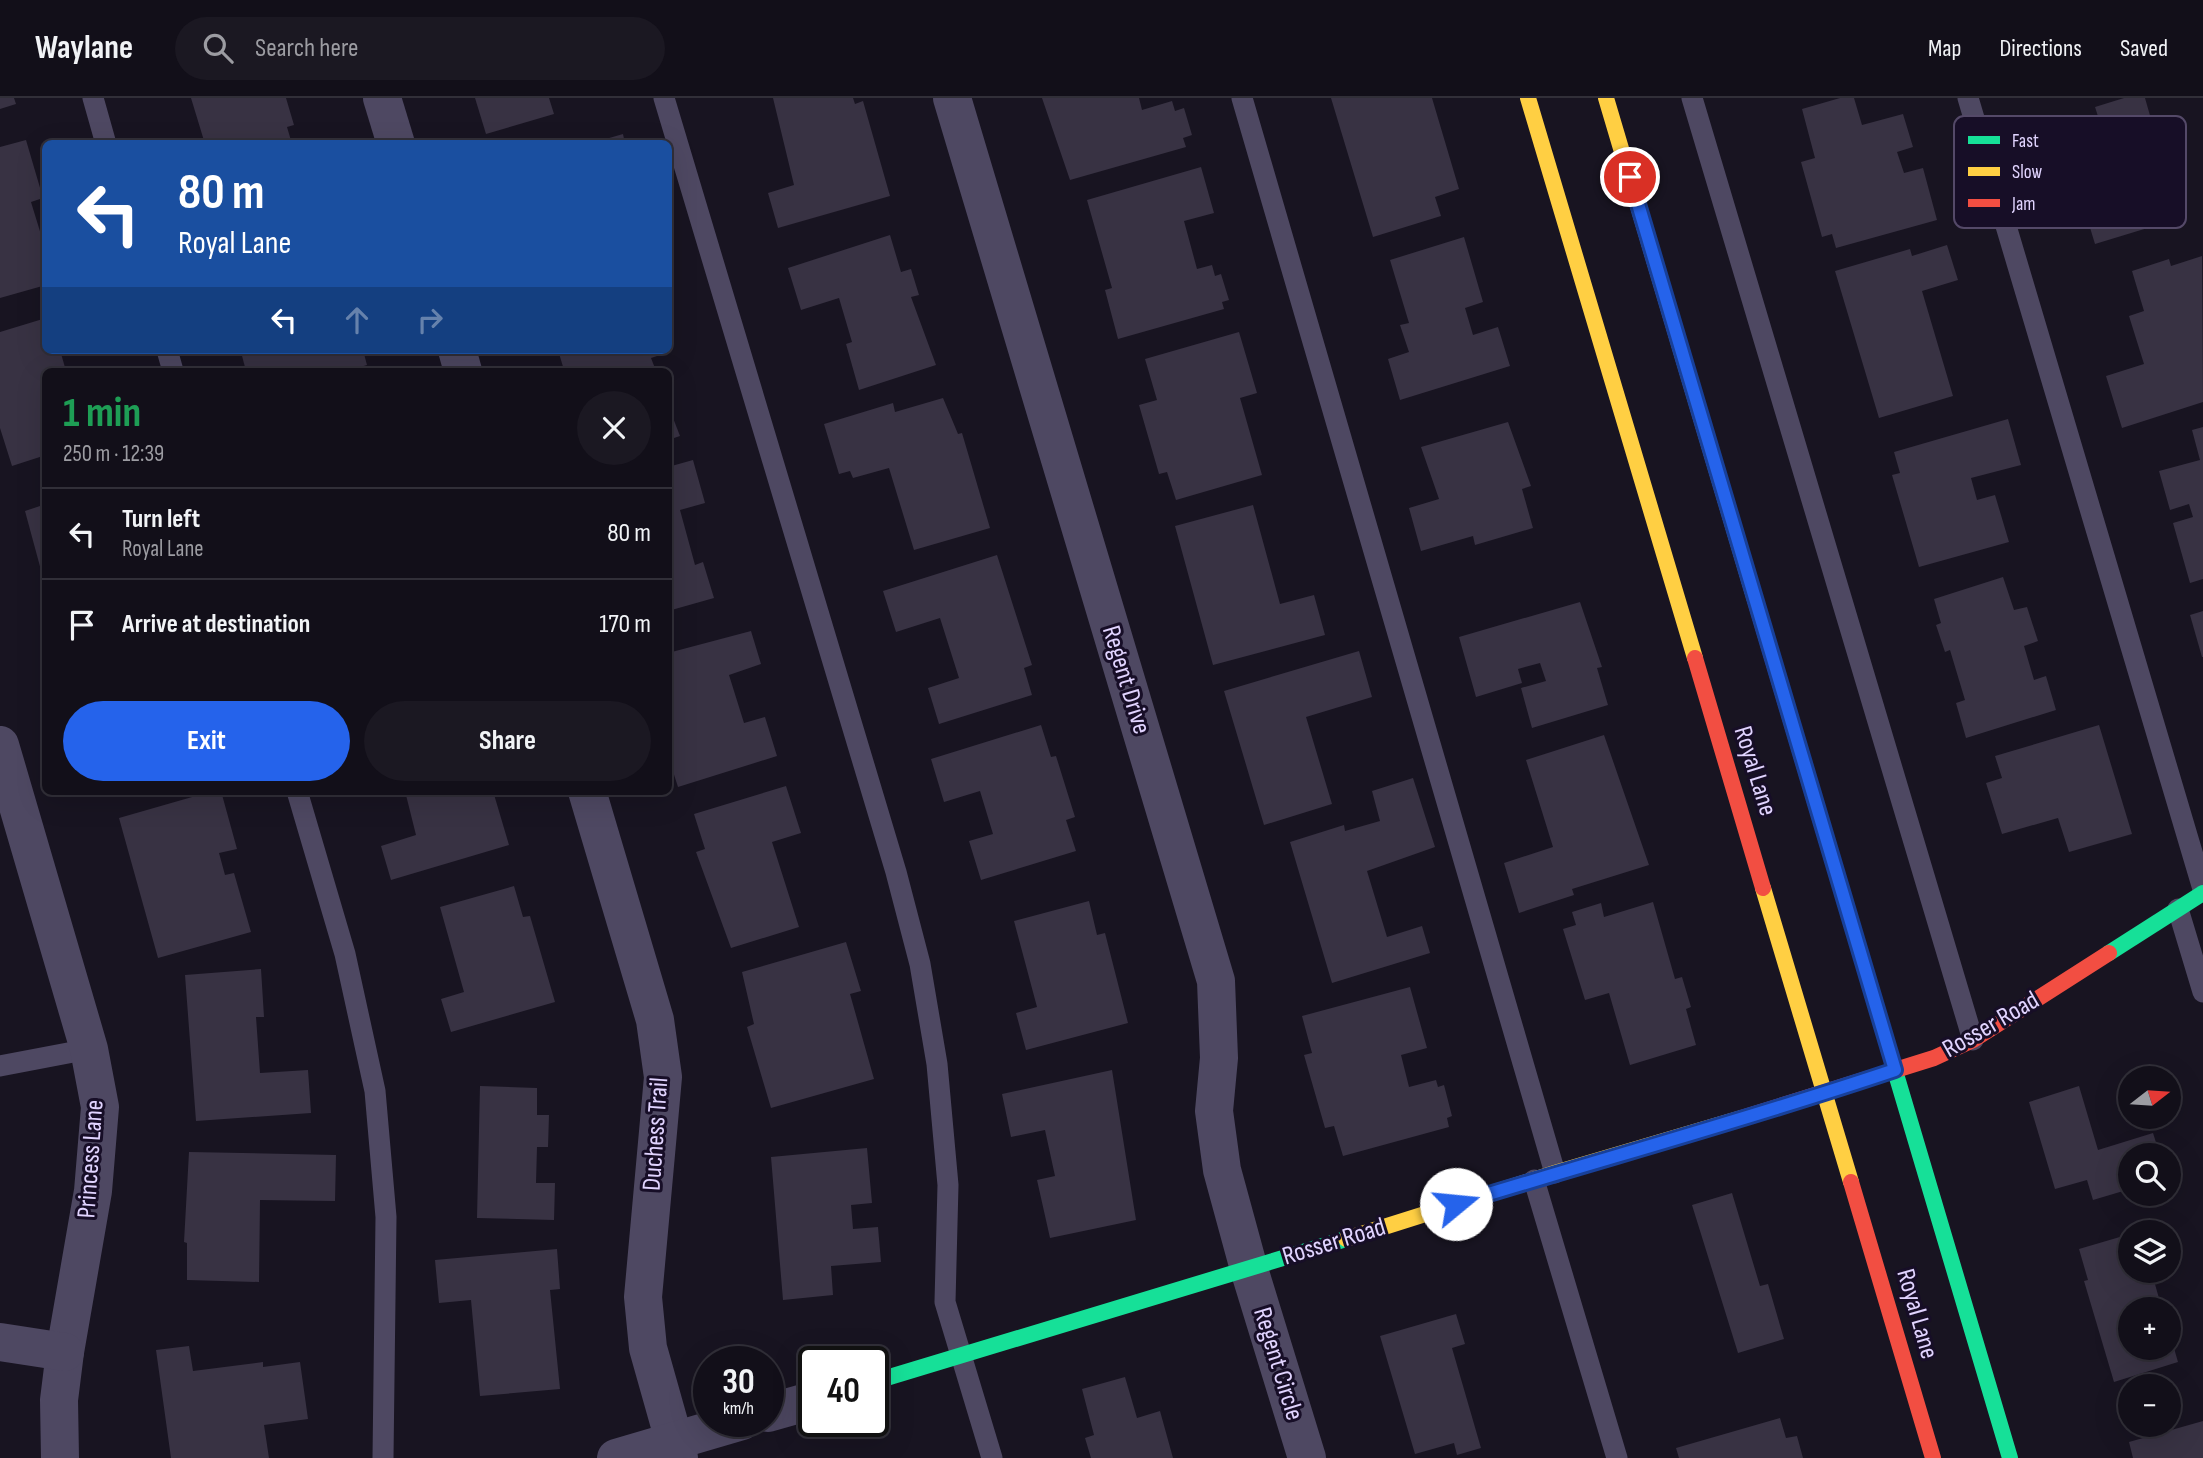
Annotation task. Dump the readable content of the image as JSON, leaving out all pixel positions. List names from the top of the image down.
{
  "streets": {
    "main road": ["Royal Lane", "Rosser Road"],
    "street": [
      "Regent Drive",
      "Duchess Trail",
      "Princess Lane",
      "Regent Circle"
    ]
  },
  "crossings": [
    ["Regent Drive", "Rosser Road"],
    ["Regent Drive", "Regent Circle"],
    ["Royal Lane", "Rosser Road"],
    ["Rosser Road", "Regent Circle"]
  ],
  "legend": ["Fast", "Slow", "Jam"],
  "north": "right",
  "page": {
    "header": "Waylane",
    "search": "Search here",
    "nav": ["Map", "Directions", "Saved"],
    "turn": ["80 m", "Royal Lane"],
    "heading": ["1 min", "250 m · 12:39"],
    "list": [
      {
        "name": "Turn left",
        "note": "Royal Lane",
        "value": "80 m"
      },
      {
        "name": "Arrive at destination",
        "value": "170 m"
      }
    ],
    "buttons": ["Exit", "Share"],
    "map_buttons": ["+", "−"],
    "speed": "30 km/h",
    "limit": "40"
  }
}
